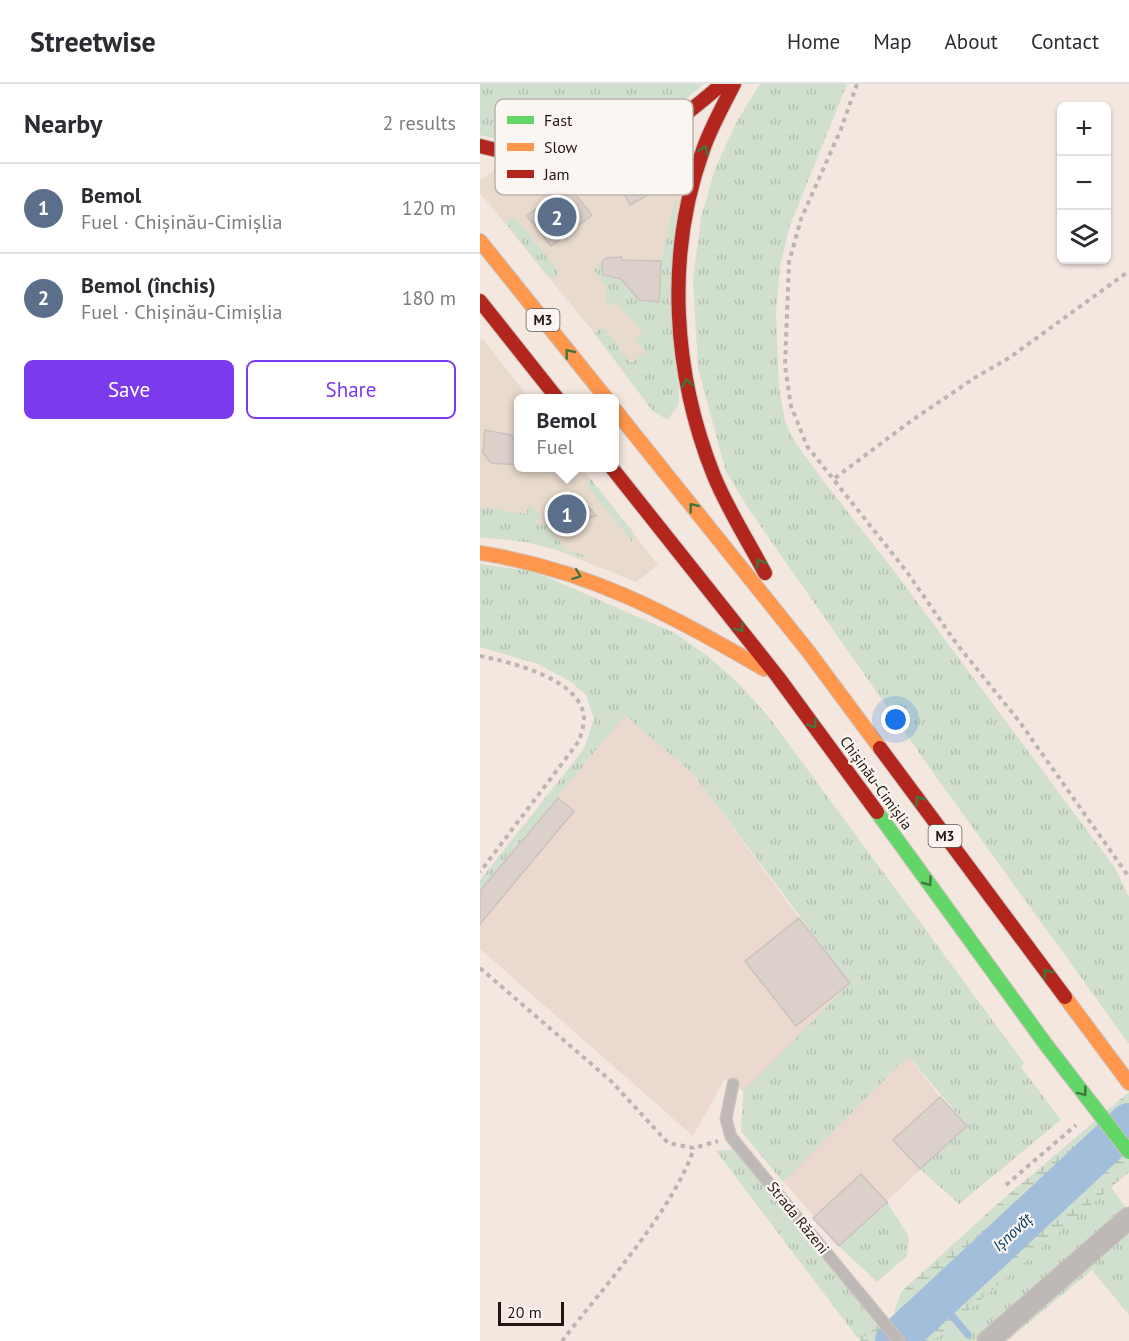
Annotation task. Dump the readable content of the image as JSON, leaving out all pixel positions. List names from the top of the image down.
{
  "streets": {
    "highway": ["M3", "Chișinău-Cimișlia"],
    "lane": ["Strada Răzeni"]
  },
  "water": ["Ișnovăț"],
  "legend": ["Fast", "Slow", "Jam"],
  "scale_bar": "20 m",
  "page": {
    "header": "Streetwise",
    "nav": [
      "Home",
      "Map",
      "About",
      "Contact"
    ],
    "heading": ["Nearby", "2 results"],
    "map_buttons": ["+", "−"],
    "list": [
      {
        "mark": "1",
        "name": "Bemol",
        "note": "Fuel · Chișinău-Cimișlia",
        "value": "120 m"
      },
      {
        "mark": "2",
        "name": "Bemol (închis)",
        "note": "Fuel · Chișinău-Cimișlia",
        "value": "180 m"
      }
    ],
    "pins": ["2", "1"],
    "buttons": ["Save", "Share"],
    "popup": ["Bemol", "Fuel"],
    "scale": "20 m"
  }
}
